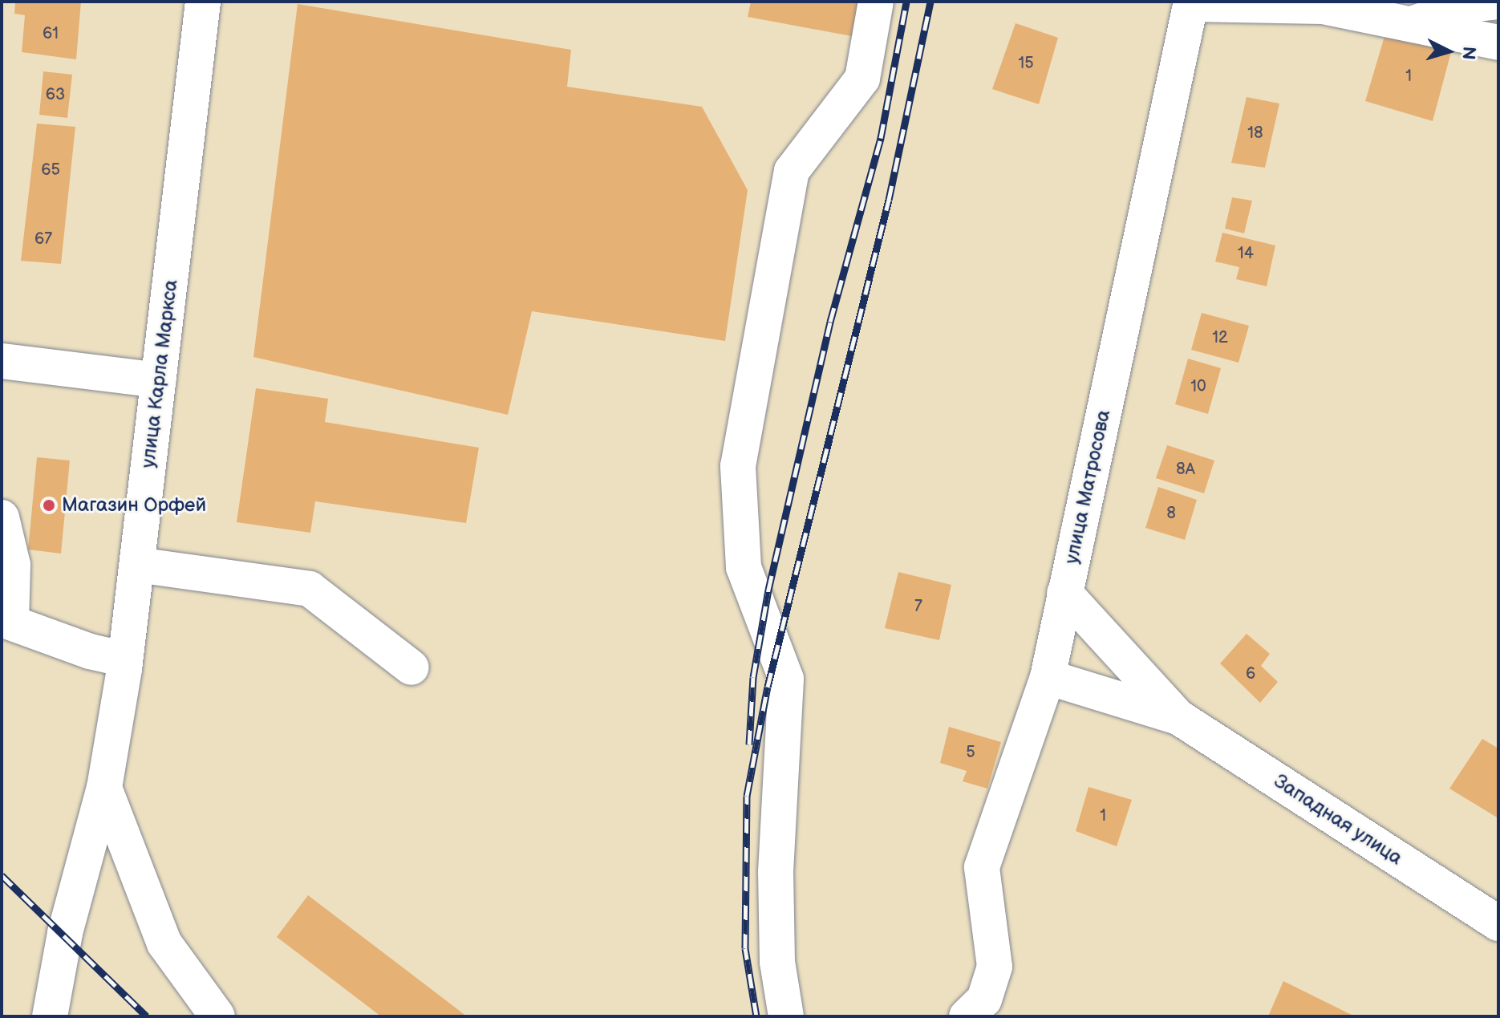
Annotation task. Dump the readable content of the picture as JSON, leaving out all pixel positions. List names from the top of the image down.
{
  "streets": {
    "street": ["улица Карла Маркса", "улица Матросова", "Западная улица"]
  },
  "places": ["Магазин Орфей"],
  "house_numbers": [
    "61",
    "15",
    "1",
    "63",
    "18",
    "65",
    "67",
    "14",
    "12",
    "10",
    "8А",
    "8",
    "7",
    "6",
    "5",
    "1"
  ],
  "north": "right"
}
